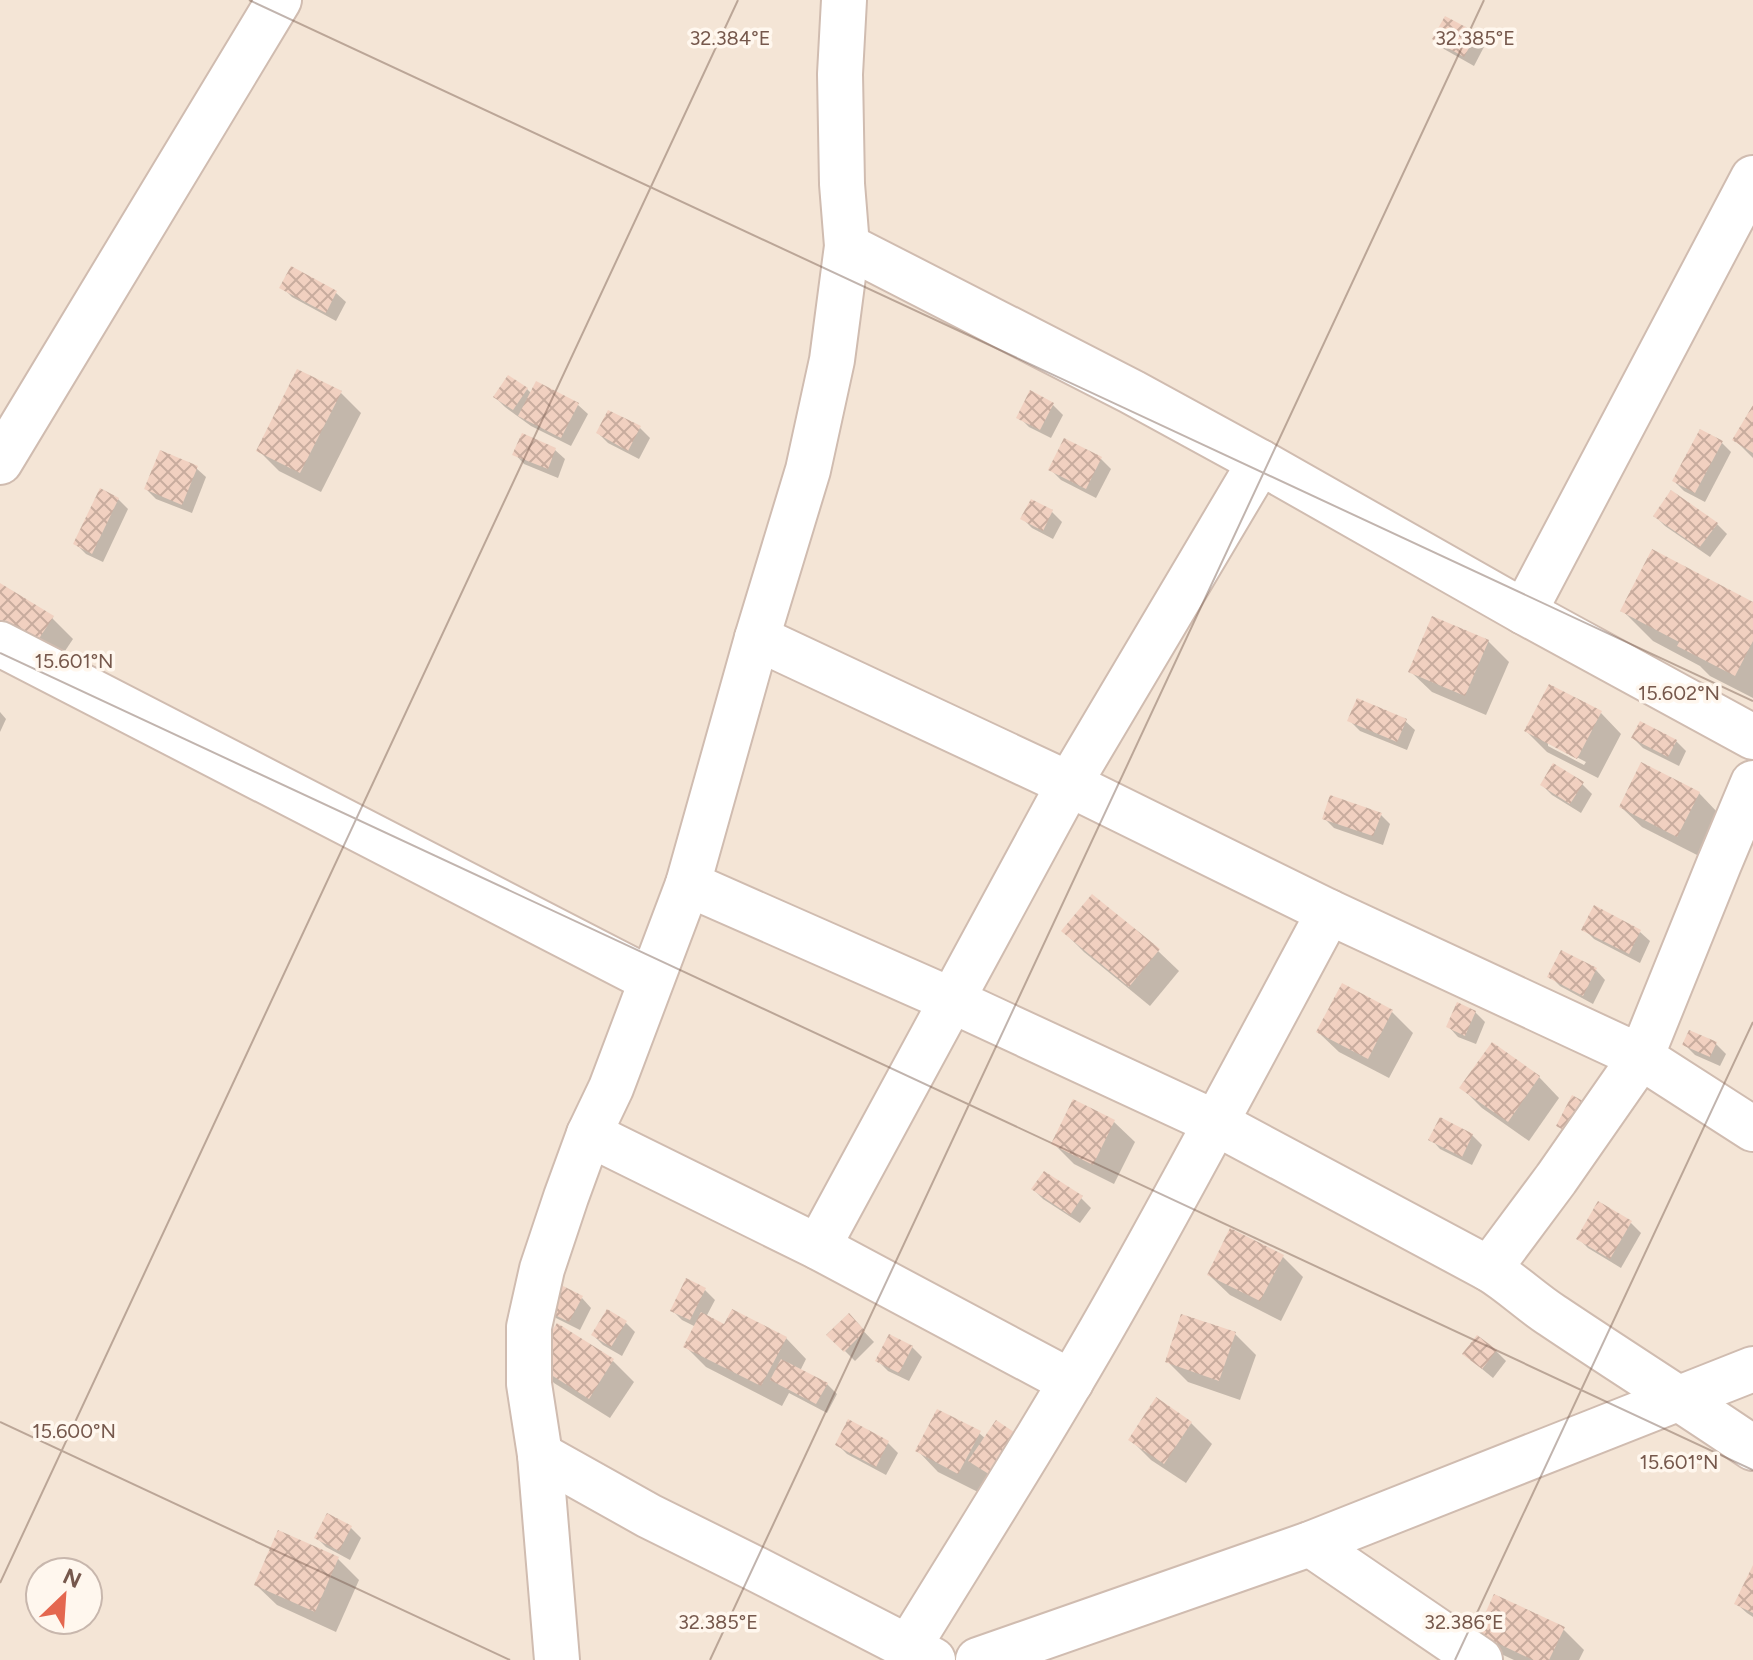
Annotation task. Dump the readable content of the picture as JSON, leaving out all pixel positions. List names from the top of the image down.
{
  "north": "top right",
  "coordinates": [
    "32.384°E",
    "32.385°E",
    "15.601°N",
    "15.602°N",
    "15.600°N",
    "32.386°E"
  ]
}
